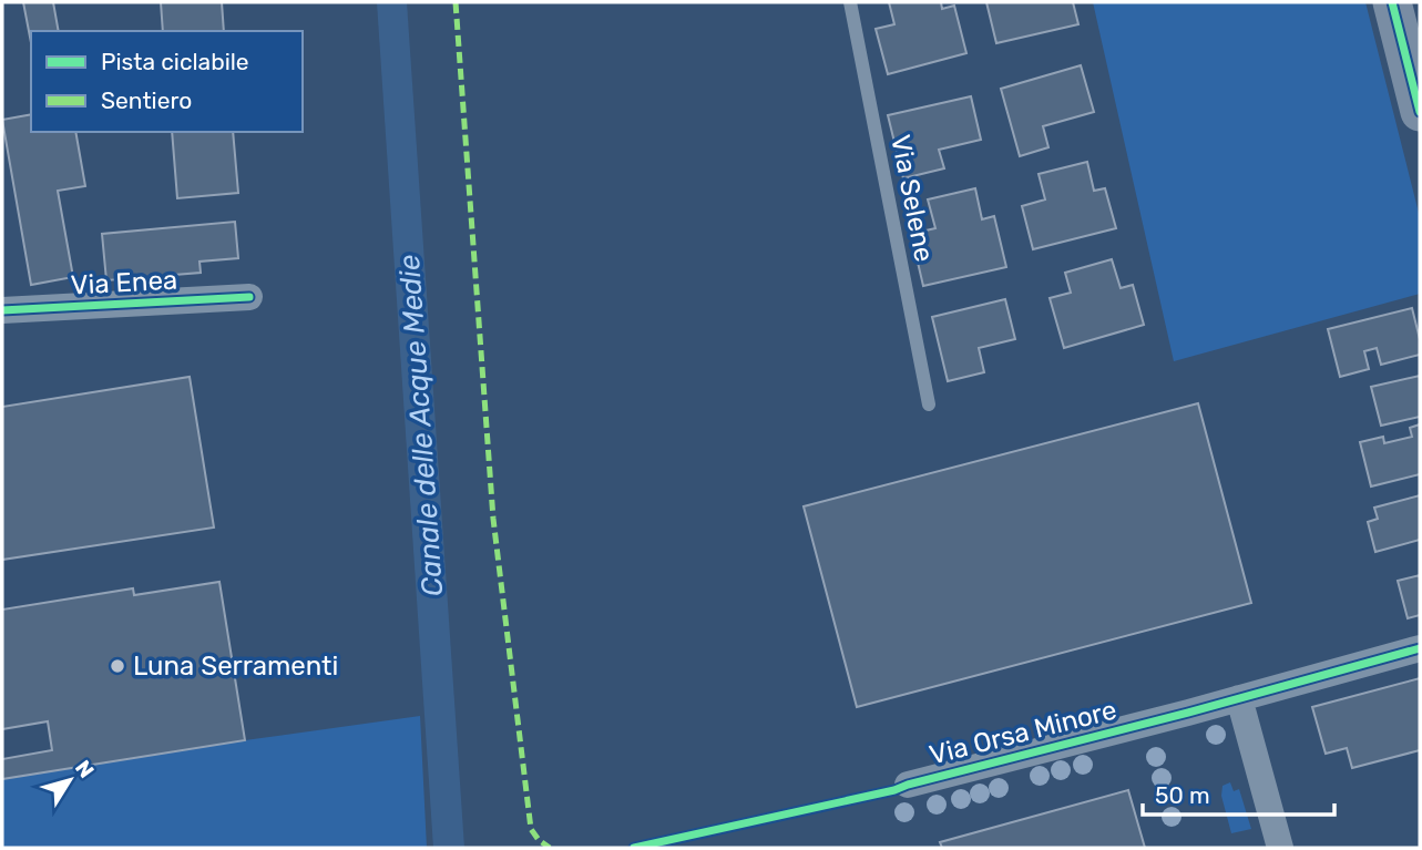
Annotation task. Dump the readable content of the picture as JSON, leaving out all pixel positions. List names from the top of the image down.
{
  "streets": {
    "street": ["Via Enea", "Via Orsa Minore"],
    "lane": ["Via Selene"]
  },
  "water": ["Canale delle Acque Medie"],
  "places": ["Luna Serramenti"],
  "legend": ["Pista ciclabile", "Sentiero"],
  "scale_bar": "50 m",
  "north": "top right"
}
